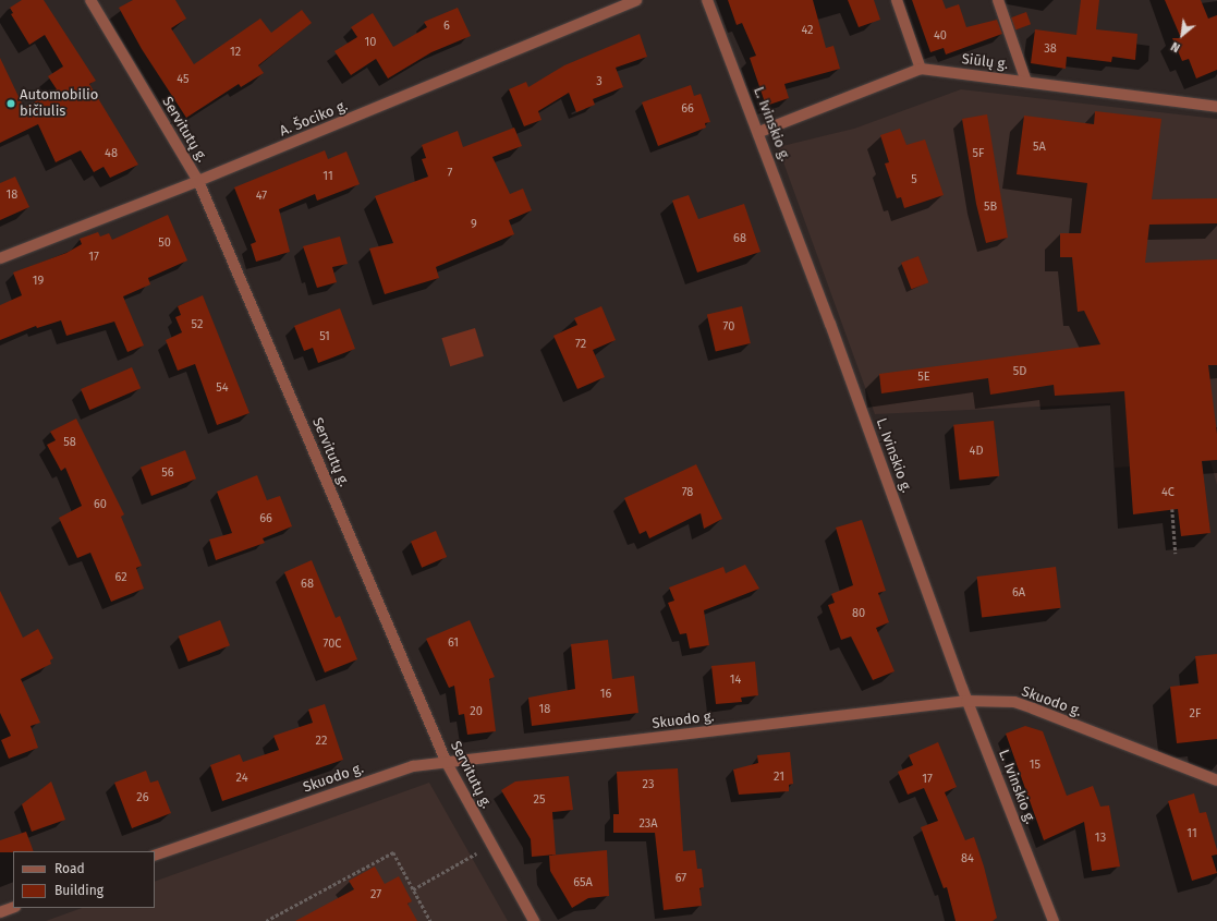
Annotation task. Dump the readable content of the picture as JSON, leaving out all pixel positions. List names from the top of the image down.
{
  "streets": {
    "street": [
      "Siūlų g.",
      "A. Šociko g.",
      "L. Ivinskio g.",
      "Servitutų g.",
      "Skuodo g."
    ]
  },
  "crossings": [
    ["Siūlų g.", "L. Ivinskio g."],
    ["A. Šociko g.", "Servitutų g."],
    ["L. Ivinskio g.", "Skuodo g."],
    ["Servitutų g.", "Skuodo g."]
  ],
  "places": ["Automobilio bičiulis"],
  "house_numbers": [
    "6",
    "42",
    "40",
    "10",
    "38",
    "12",
    "45",
    "3",
    "66",
    "5A",
    "48",
    "5F",
    "7",
    "11",
    "5",
    "18",
    "47",
    "5B",
    "9",
    "68",
    "50",
    "17",
    "19",
    "52",
    "70",
    "51",
    "72",
    "5D",
    "5E",
    "54",
    "58",
    "4D",
    "56",
    "78",
    "4C",
    "60",
    "66",
    "62",
    "68",
    "6A",
    "80",
    "61",
    "70C",
    "14",
    "16",
    "18",
    "20",
    "2F",
    "22",
    "15",
    "21",
    "24",
    "17",
    "23",
    "26",
    "25",
    "23A",
    "11",
    "13",
    "84",
    "67",
    "65A",
    "27"
  ],
  "legend": ["Road", "Building"],
  "north": "bottom left"
}
